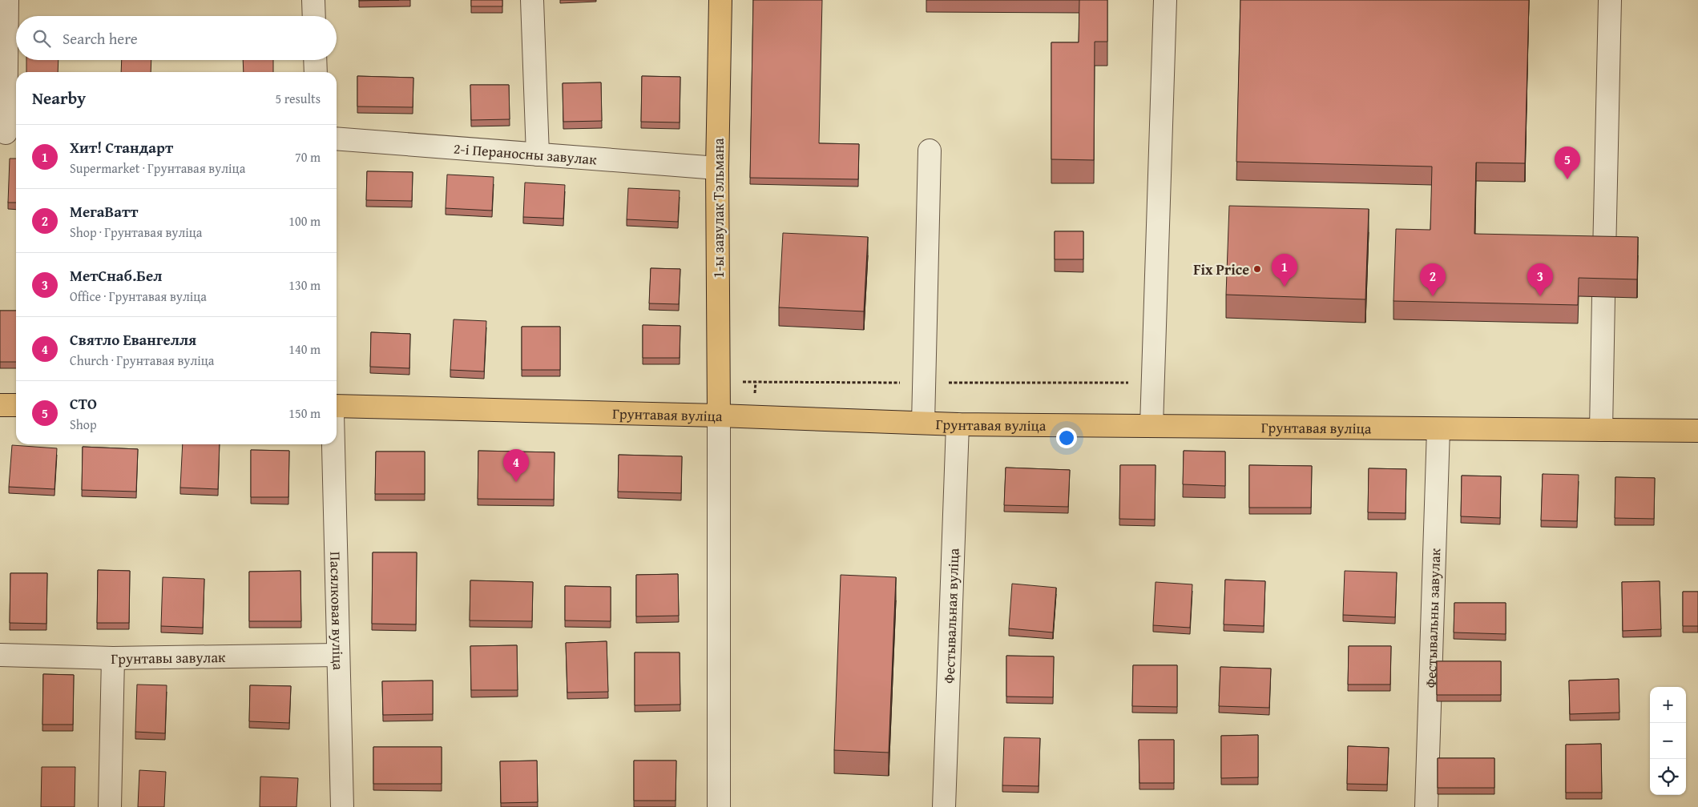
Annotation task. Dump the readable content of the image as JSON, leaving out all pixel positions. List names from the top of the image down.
{
  "streets": {
    "main road": ["1-ы завулак Тэльмана", "Грунтавая вуліца"],
    "street": [
      "2-і Пераносны завулак",
      "Пасялковая вуліца",
      "Фестывальная вуліца",
      "Фестывальны завулак",
      "Грунтавы завулак"
    ]
  },
  "crossings": [
    ["2-і Пераносны завулак", "1-ы завулак Тэльмана"],
    ["1-ы завулак Тэльмана", "Грунтавая вуліца"],
    ["Грунтавая вуліца", "Фестывальная вуліца"],
    ["Грунтавая вуліца", "Фестывальны завулак"],
    ["Пасялковая вуліца", "Грунтавы завулак"]
  ],
  "places": ["Fix Price"],
  "page": {
    "search": "Search here",
    "heading": ["Nearby", "5 results"],
    "list": [
      {
        "mark": "1",
        "name": "Хит! Стандарт",
        "note": "Supermarket · Грунтавая вуліца",
        "value": "70 m"
      },
      {
        "mark": "2",
        "name": "МегаВатт",
        "note": "Shop · Грунтавая вуліца",
        "value": "100 m"
      },
      {
        "mark": "3",
        "name": "МетСнаб.Бел",
        "note": "Office · Грунтавая вуліца",
        "value": "130 m"
      },
      {
        "mark": "4",
        "name": "Святло Евангелля",
        "note": "Church · Грунтавая вуліца",
        "value": "140 m"
      },
      {
        "mark": "5",
        "name": "СТО",
        "note": "Shop",
        "value": "150 m"
      }
    ],
    "pins": [
      "5",
      "1",
      "2",
      "3",
      "4"
    ],
    "map_buttons": ["+", "−"]
  }
}
